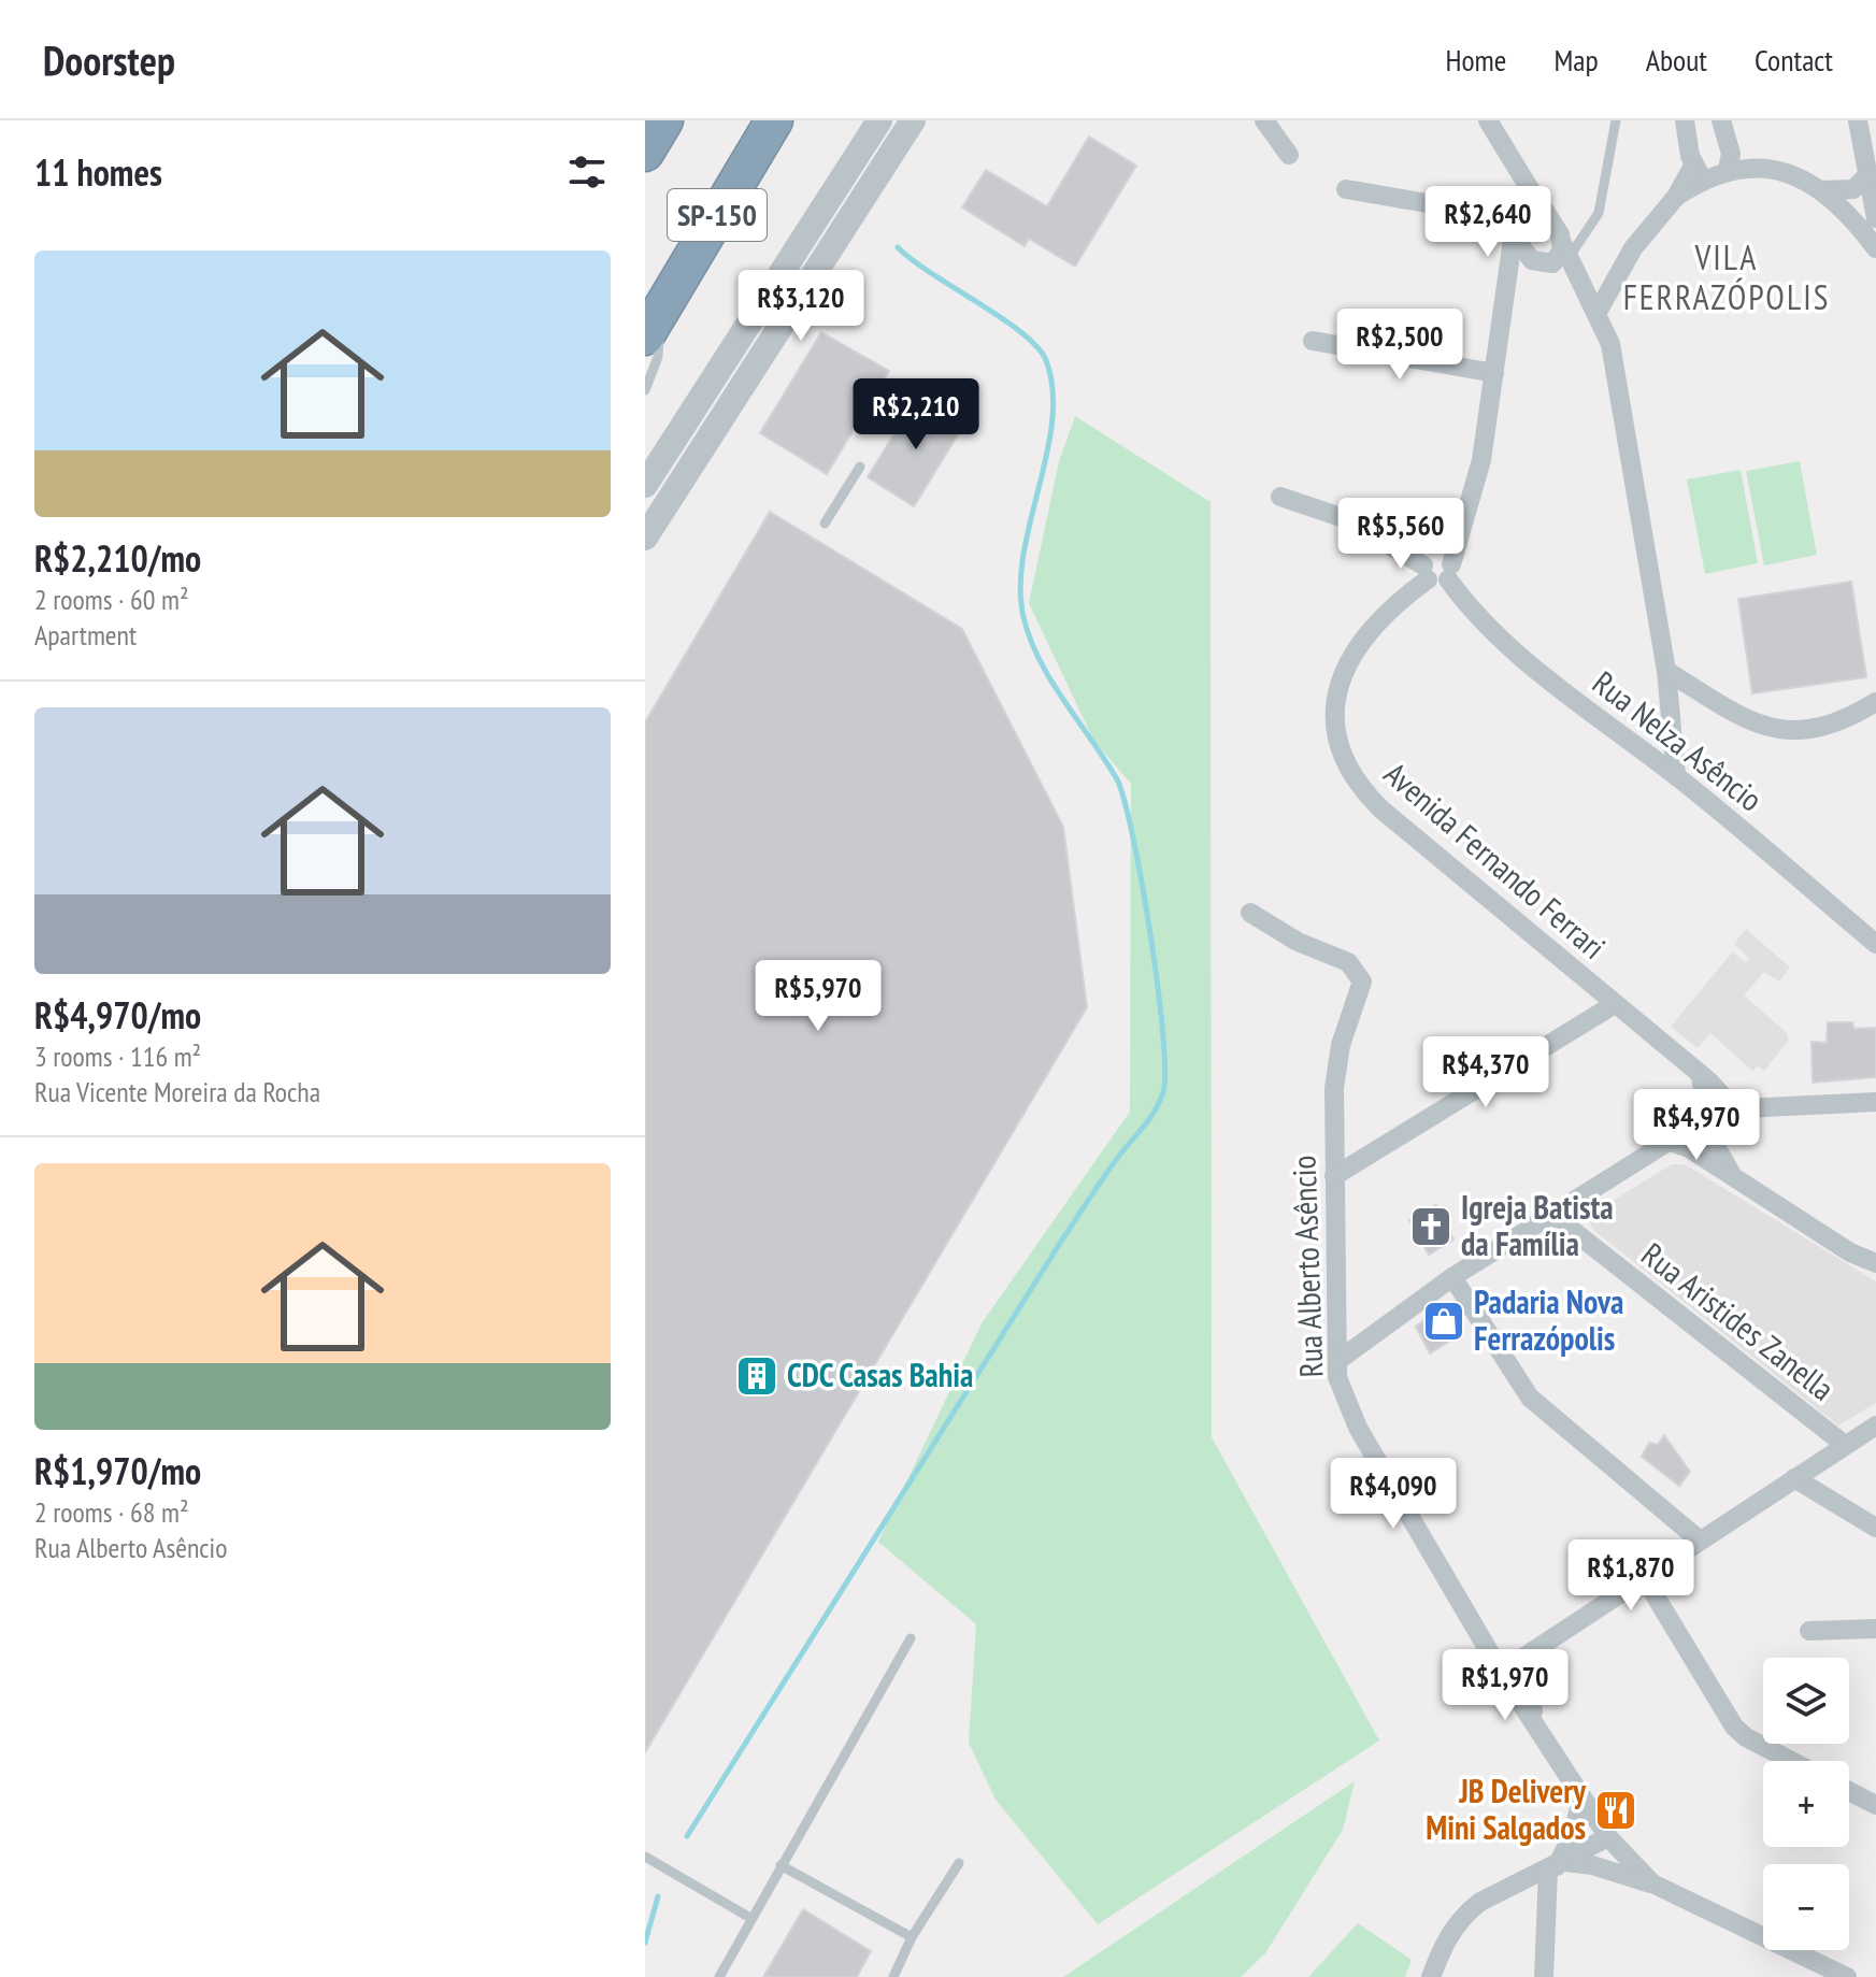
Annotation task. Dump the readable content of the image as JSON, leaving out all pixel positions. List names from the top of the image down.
{
  "streets": {
    "highway": ["SP-150"],
    "street": [
      "Rua Nelza Asêncio",
      "Avenida Fernando Ferrari",
      "Rua Alberto Asêncio",
      "Rua Aristides Zanella"
    ]
  },
  "crossings": [
    ["Rua Nelza Asêncio", "Avenida Fernando Ferrari"]
  ],
  "districts": ["VILA FERRAZÓPOLIS"],
  "places": {
    "church": ["Igreja Batista da Família"],
    "shop": ["Padaria Nova Ferrazópolis"],
    "building": ["CDC Casas Bahia"],
    "restaurant": ["JB Delivery Mini Salgados"]
  },
  "page": {
    "header": "Doorstep",
    "nav": [
      "Home",
      "Map",
      "About",
      "Contact"
    ],
    "heading": "11 homes",
    "price": [
      "R$2,640",
      "R$3,120",
      "R$2,500",
      "R$2,210",
      "R$5,560",
      "R$5,970",
      "R$4,370",
      "R$4,970",
      "R$4,090",
      "R$1,870",
      "R$1,970"
    ],
    "list": [
      {
        "name": "R$2,210/mo",
        "note": "2 rooms · 60 m² · Apartment"
      },
      {
        "name": "R$4,970/mo",
        "note": "3 rooms · 116 m² · Rua Vicente Moreira da Rocha"
      },
      {
        "name": "R$1,970/mo",
        "note": "2 rooms · 68 m² · Rua Alberto Asêncio"
      }
    ],
    "map_buttons": ["+", "−"]
  }
}
